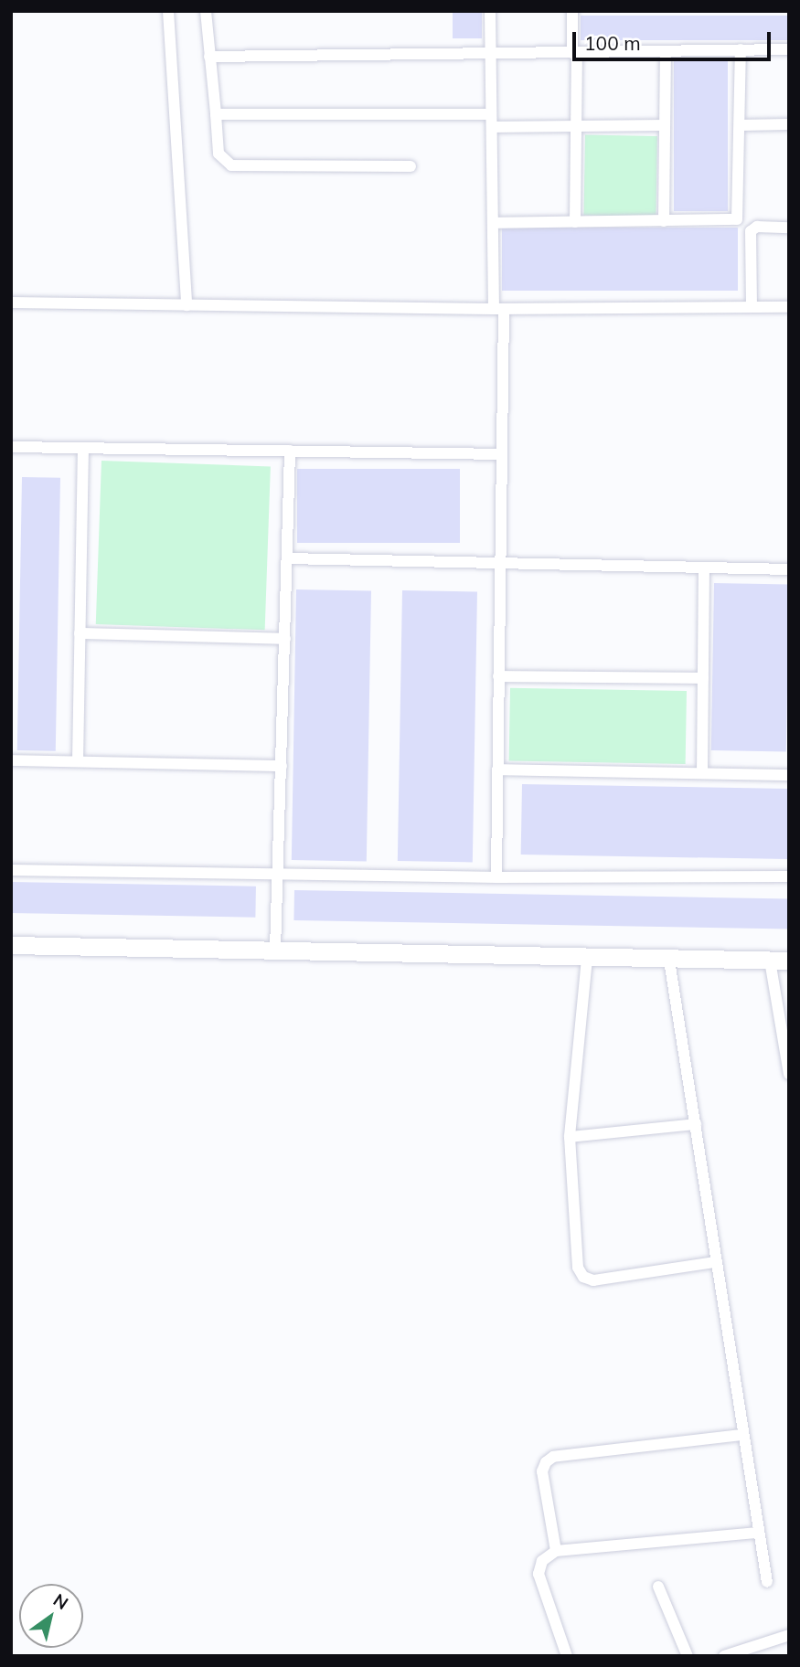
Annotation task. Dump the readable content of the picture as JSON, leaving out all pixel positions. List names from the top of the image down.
{
  "scale_bar": "100 m",
  "north": "top right"
}
